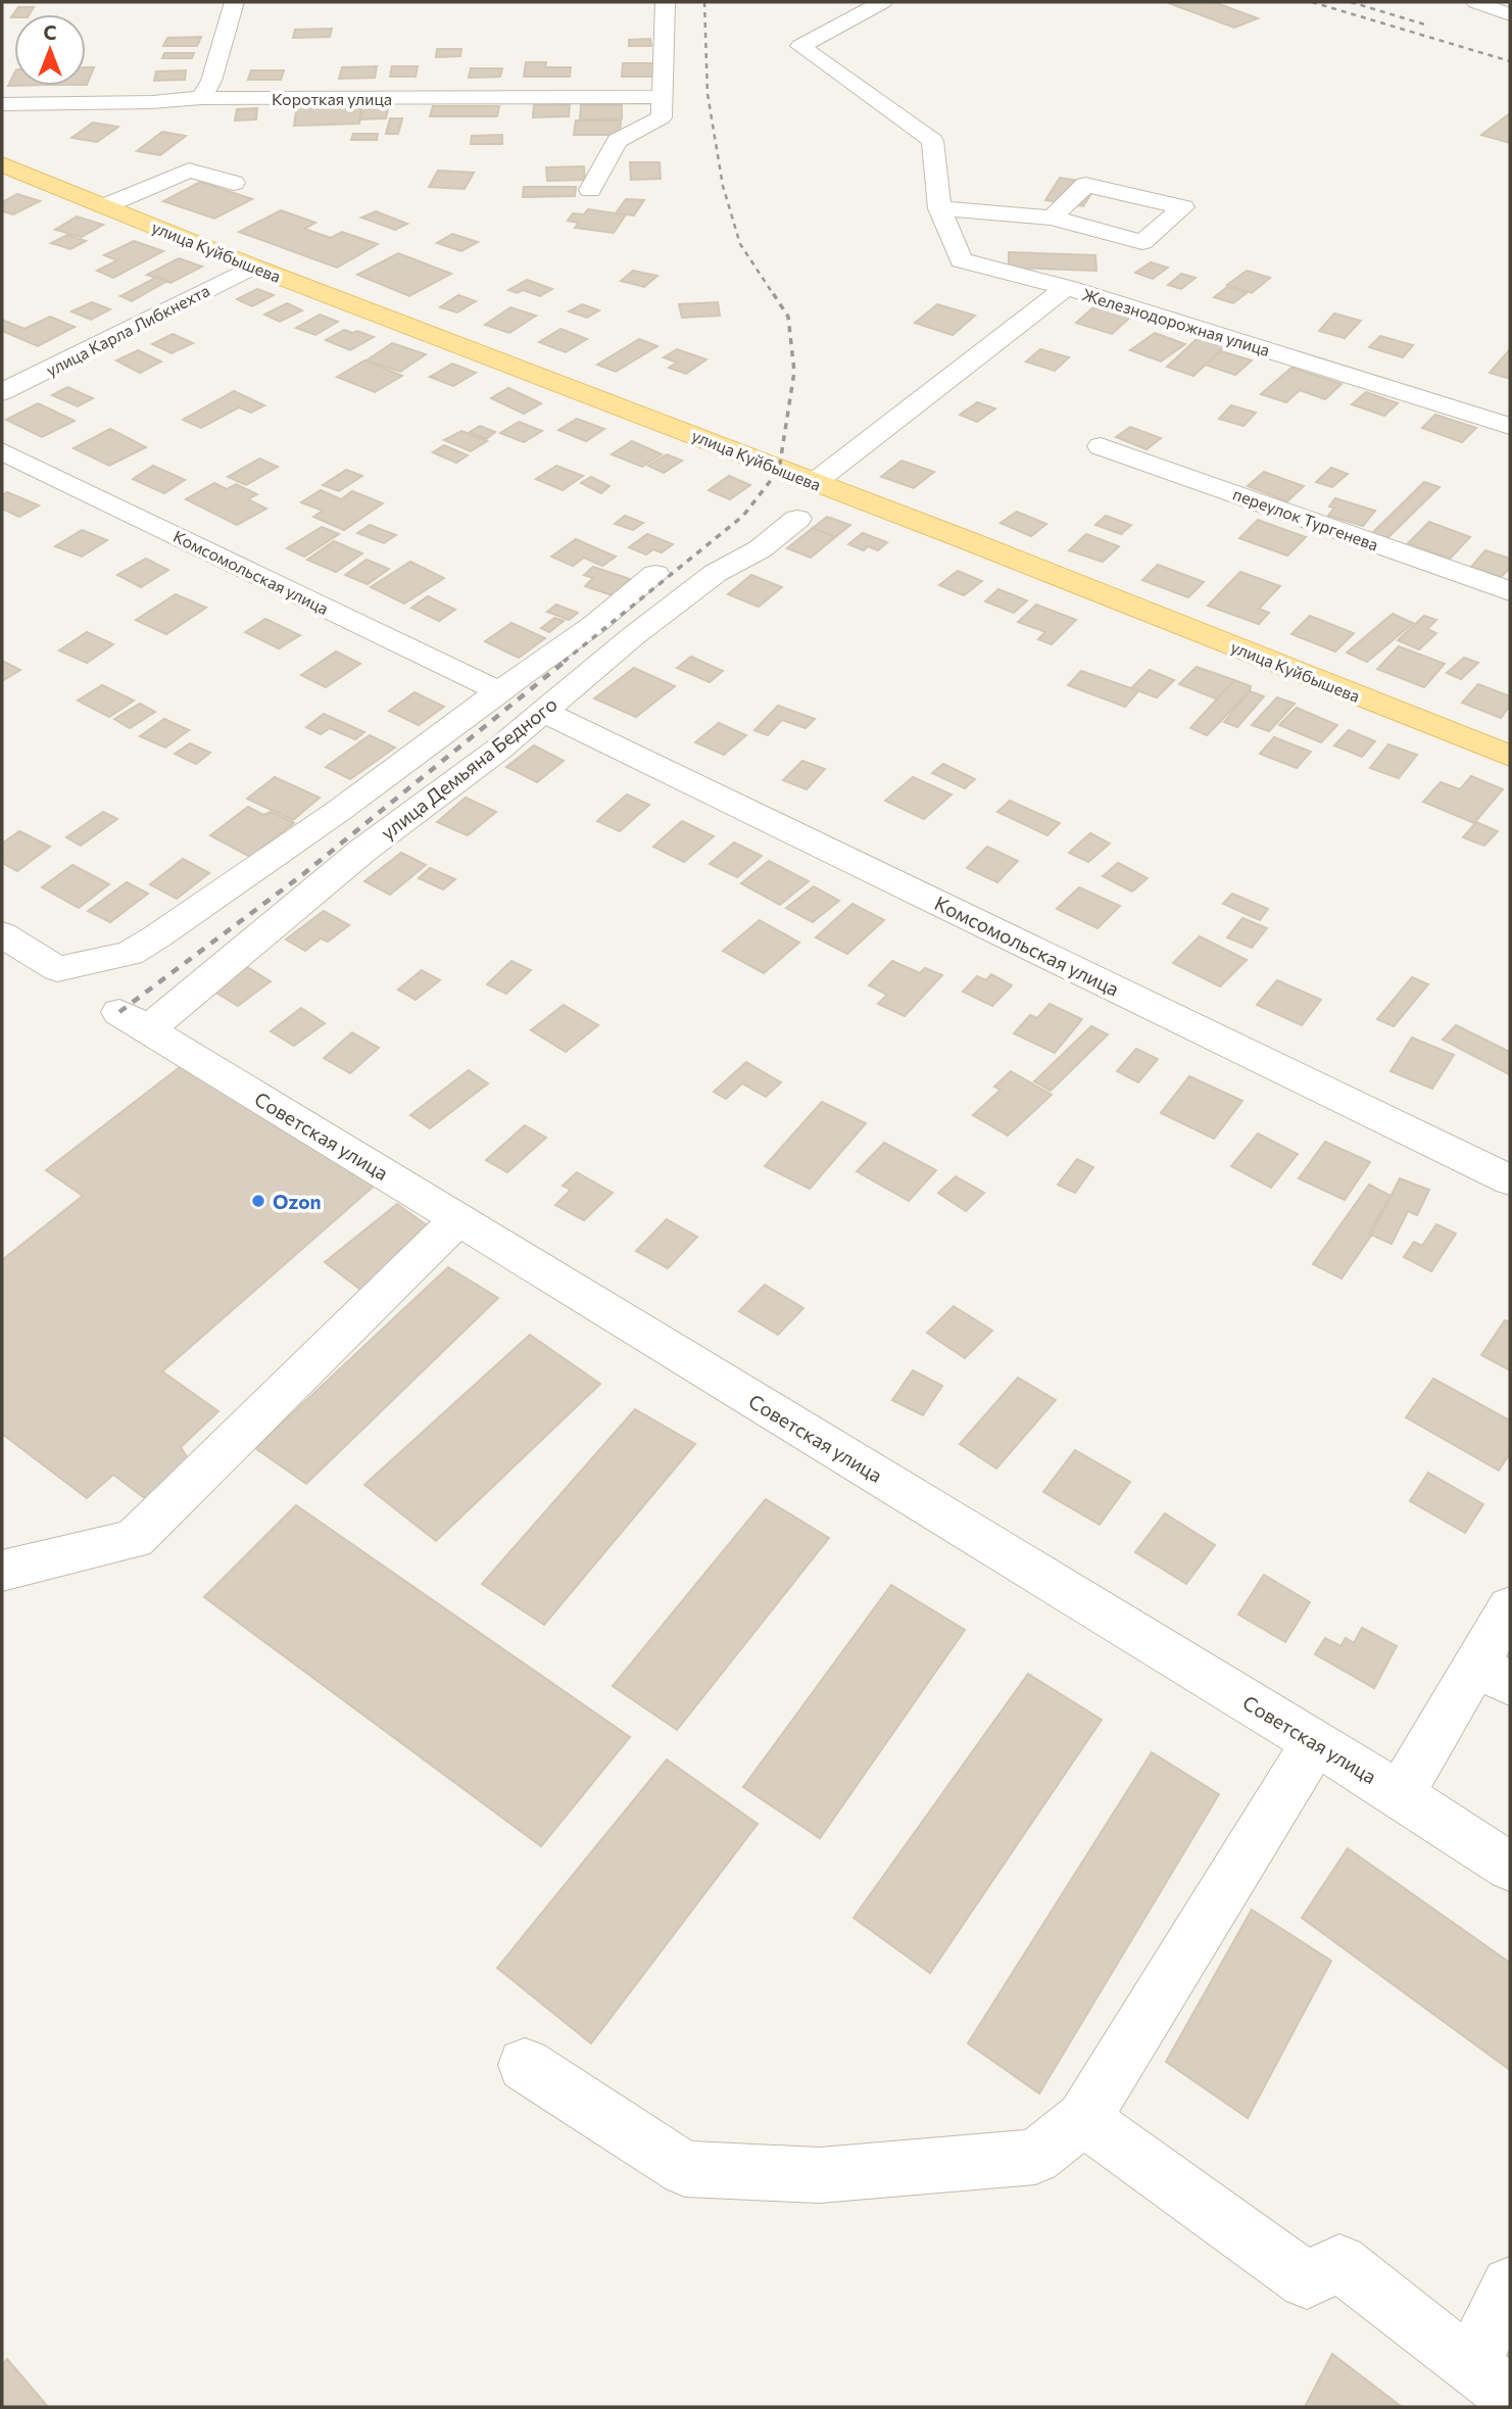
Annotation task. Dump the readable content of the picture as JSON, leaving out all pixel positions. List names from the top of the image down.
{
  "streets": {
    "main road": ["улица Куйбышева"],
    "street": [
      "Короткая улица",
      "Железнодорожная улица",
      "улица Карла Либкнехта",
      "переулок Тургенева",
      "Комсомольская улица",
      "улица Демьяна Бедного",
      "Советская улица"
    ]
  },
  "crossings": [
    ["улица Куйбышева", "Железнодорожная улица"],
    ["улица Куйбышева", "улица Карла Либкнехта"],
    ["Комсомольская улица", "улица Демьяна Бедного"],
    ["улица Демьяна Бедного", "Советская улица"]
  ],
  "places": ["Ozon"],
  "north": "top"
}
